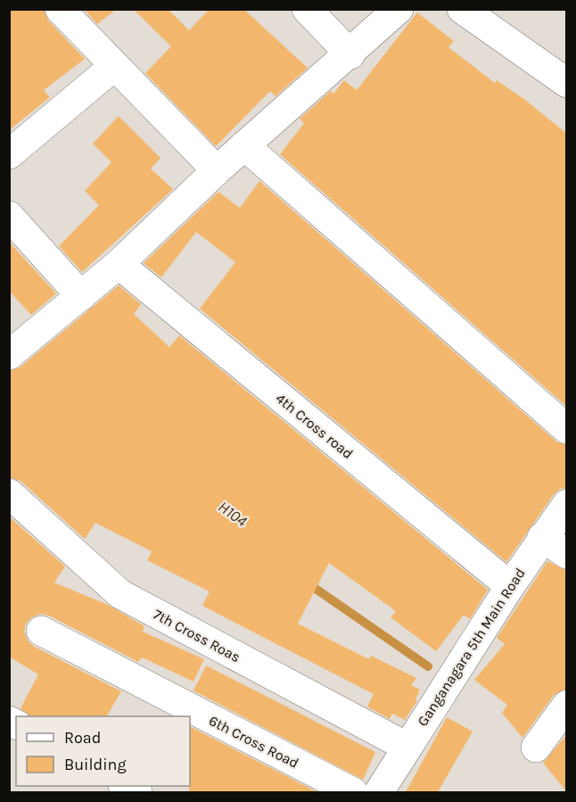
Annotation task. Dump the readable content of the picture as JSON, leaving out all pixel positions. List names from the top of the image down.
{
  "streets": {
    "street": [
      "4th Cross road",
      "7th Cross Roas",
      "Ganganagara 5th Main Road",
      "6th Cross Road"
    ]
  },
  "crossings": [
    ["4th Cross road", "Ganganagara 5th Main Road"],
    ["7th Cross Roas", "Ganganagara 5th Main Road"]
  ],
  "water": ["H104"],
  "legend": ["Road", "Building"]
}
